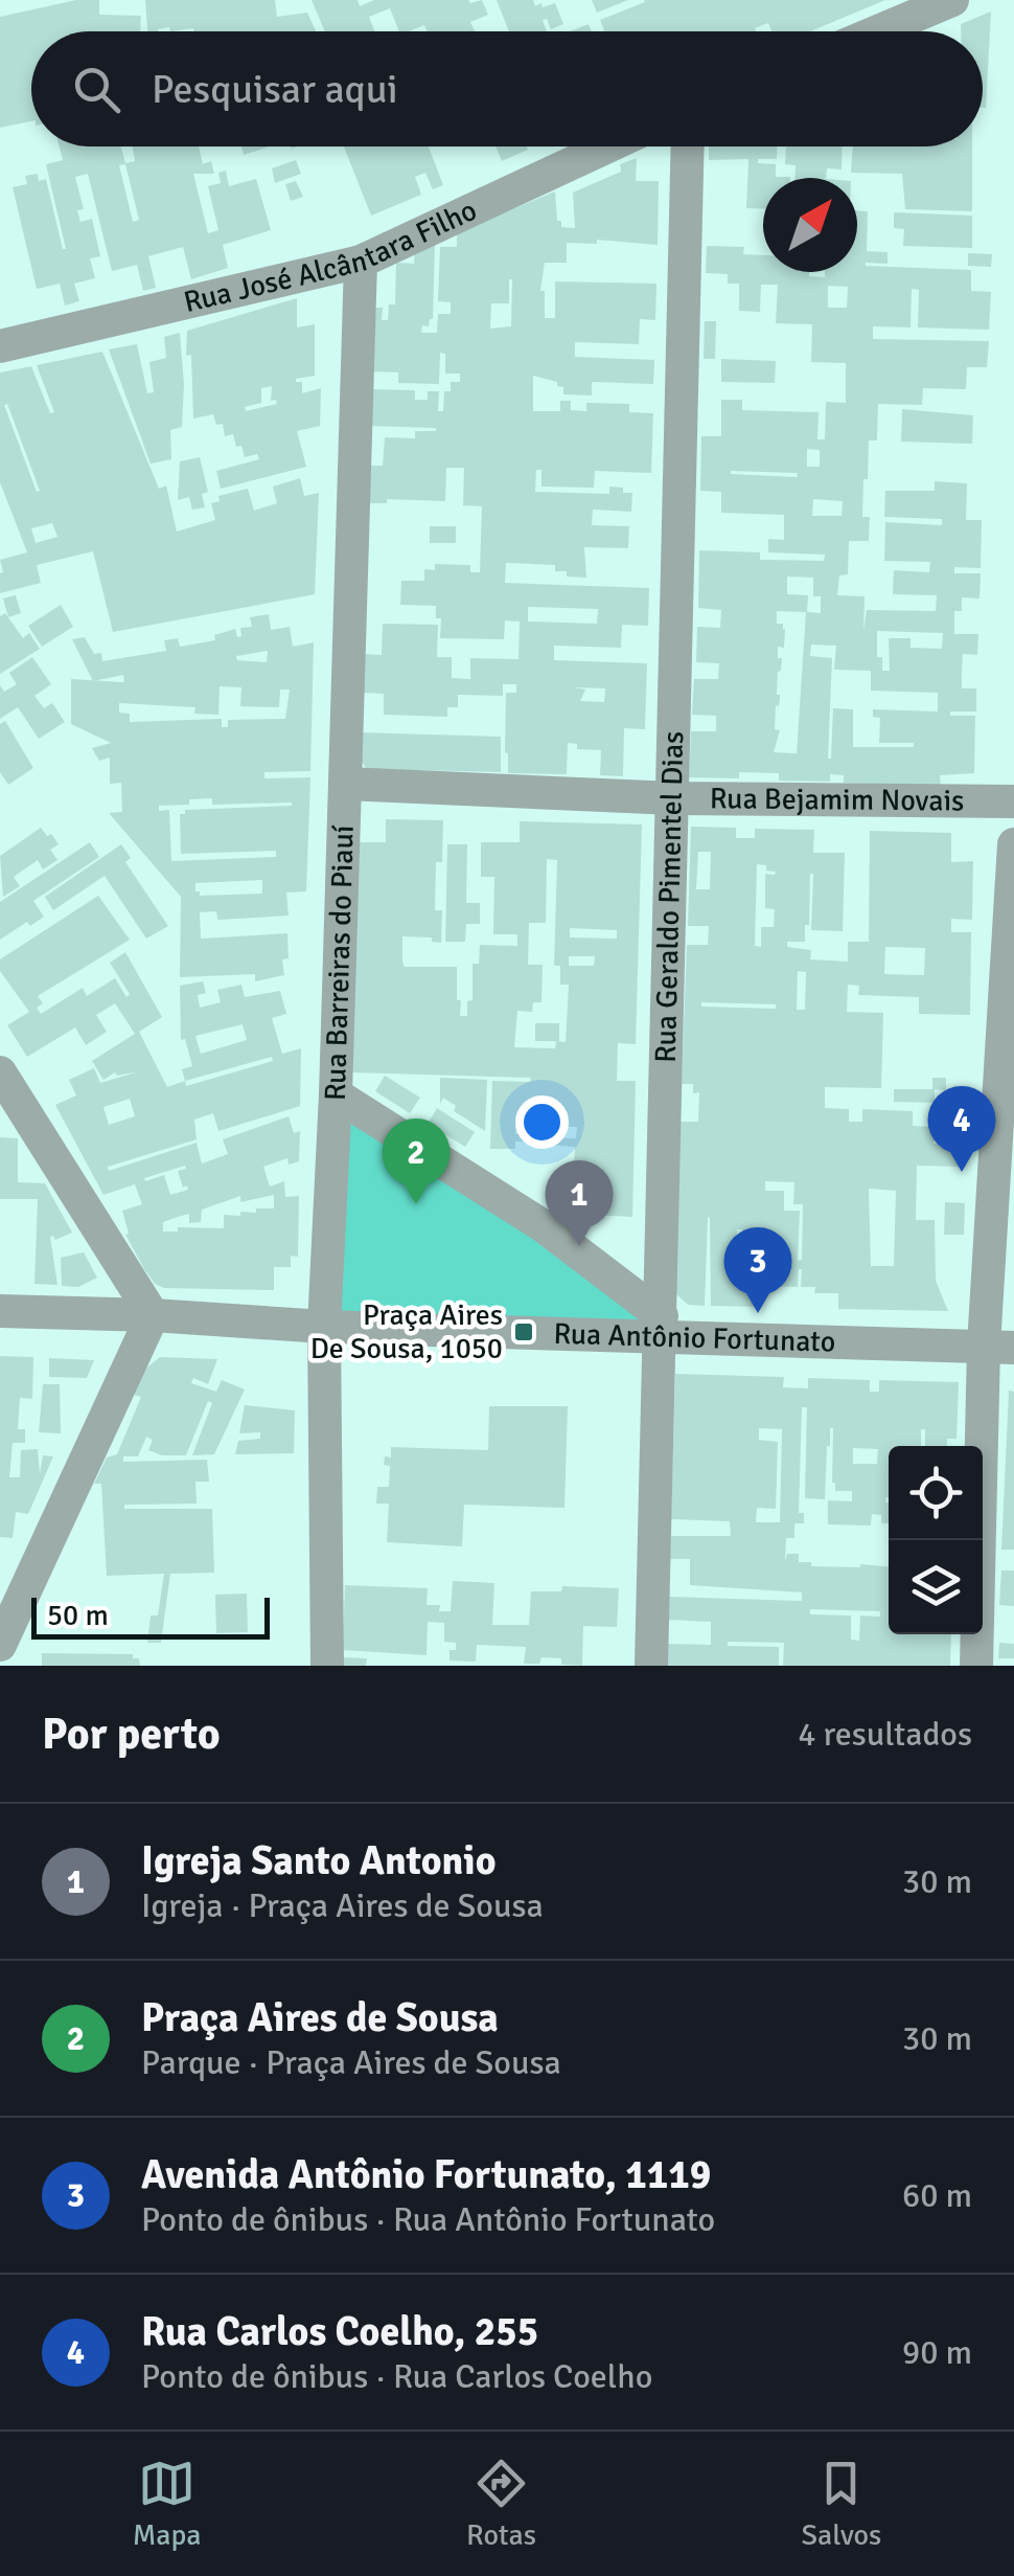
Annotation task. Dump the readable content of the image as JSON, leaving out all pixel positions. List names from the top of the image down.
{
  "streets": {
    "street": [
      "Rua José Alcântara Filho",
      "Rua Bejamim Novais",
      "Rua Geraldo Pimentel Dias",
      "Rua Barreiras do Piauí",
      "Rua Antônio Fortunato"
    ]
  },
  "crossings": [
    ["Rua José Alcântara Filho", "Rua Barreiras do Piauí"],
    ["Rua Bejamim Novais", "Rua Geraldo Pimentel Dias"],
    ["Rua Bejamim Novais", "Rua Barreiras do Piauí"],
    ["Rua Geraldo Pimentel Dias", "Rua Antônio Fortunato"],
    ["Rua Barreiras do Piauí", "Rua Antônio Fortunato"]
  ],
  "places": {
    "transit": ["Praça Aires De Sousa, 1050"]
  },
  "scale_bar": "50 m",
  "north": "top right",
  "page": {
    "search": "Pesquisar aqui",
    "pins": [
      "4",
      "2",
      "1",
      "3"
    ],
    "scale": "50 m",
    "heading": ["Por perto", "4 resultados"],
    "list": [
      {
        "mark": "1",
        "name": "Igreja Santo Antonio",
        "note": "Igreja · Praça Aires de Sousa",
        "value": "30 m"
      },
      {
        "mark": "2",
        "name": "Praça Aires de Sousa",
        "note": "Parque · Praça Aires de Sousa",
        "value": "30 m"
      },
      {
        "mark": "3",
        "name": "Avenida Antônio Fortunato, 1119",
        "note": "Ponto de ônibus · Rua Antônio Fortunato",
        "value": "60 m"
      },
      {
        "mark": "4",
        "name": "Rua Carlos Coelho, 255",
        "note": "Ponto de ônibus · Rua Carlos Coelho",
        "value": "90 m"
      }
    ],
    "nav": ["Mapa", "Rotas", "Salvos"]
  }
}
